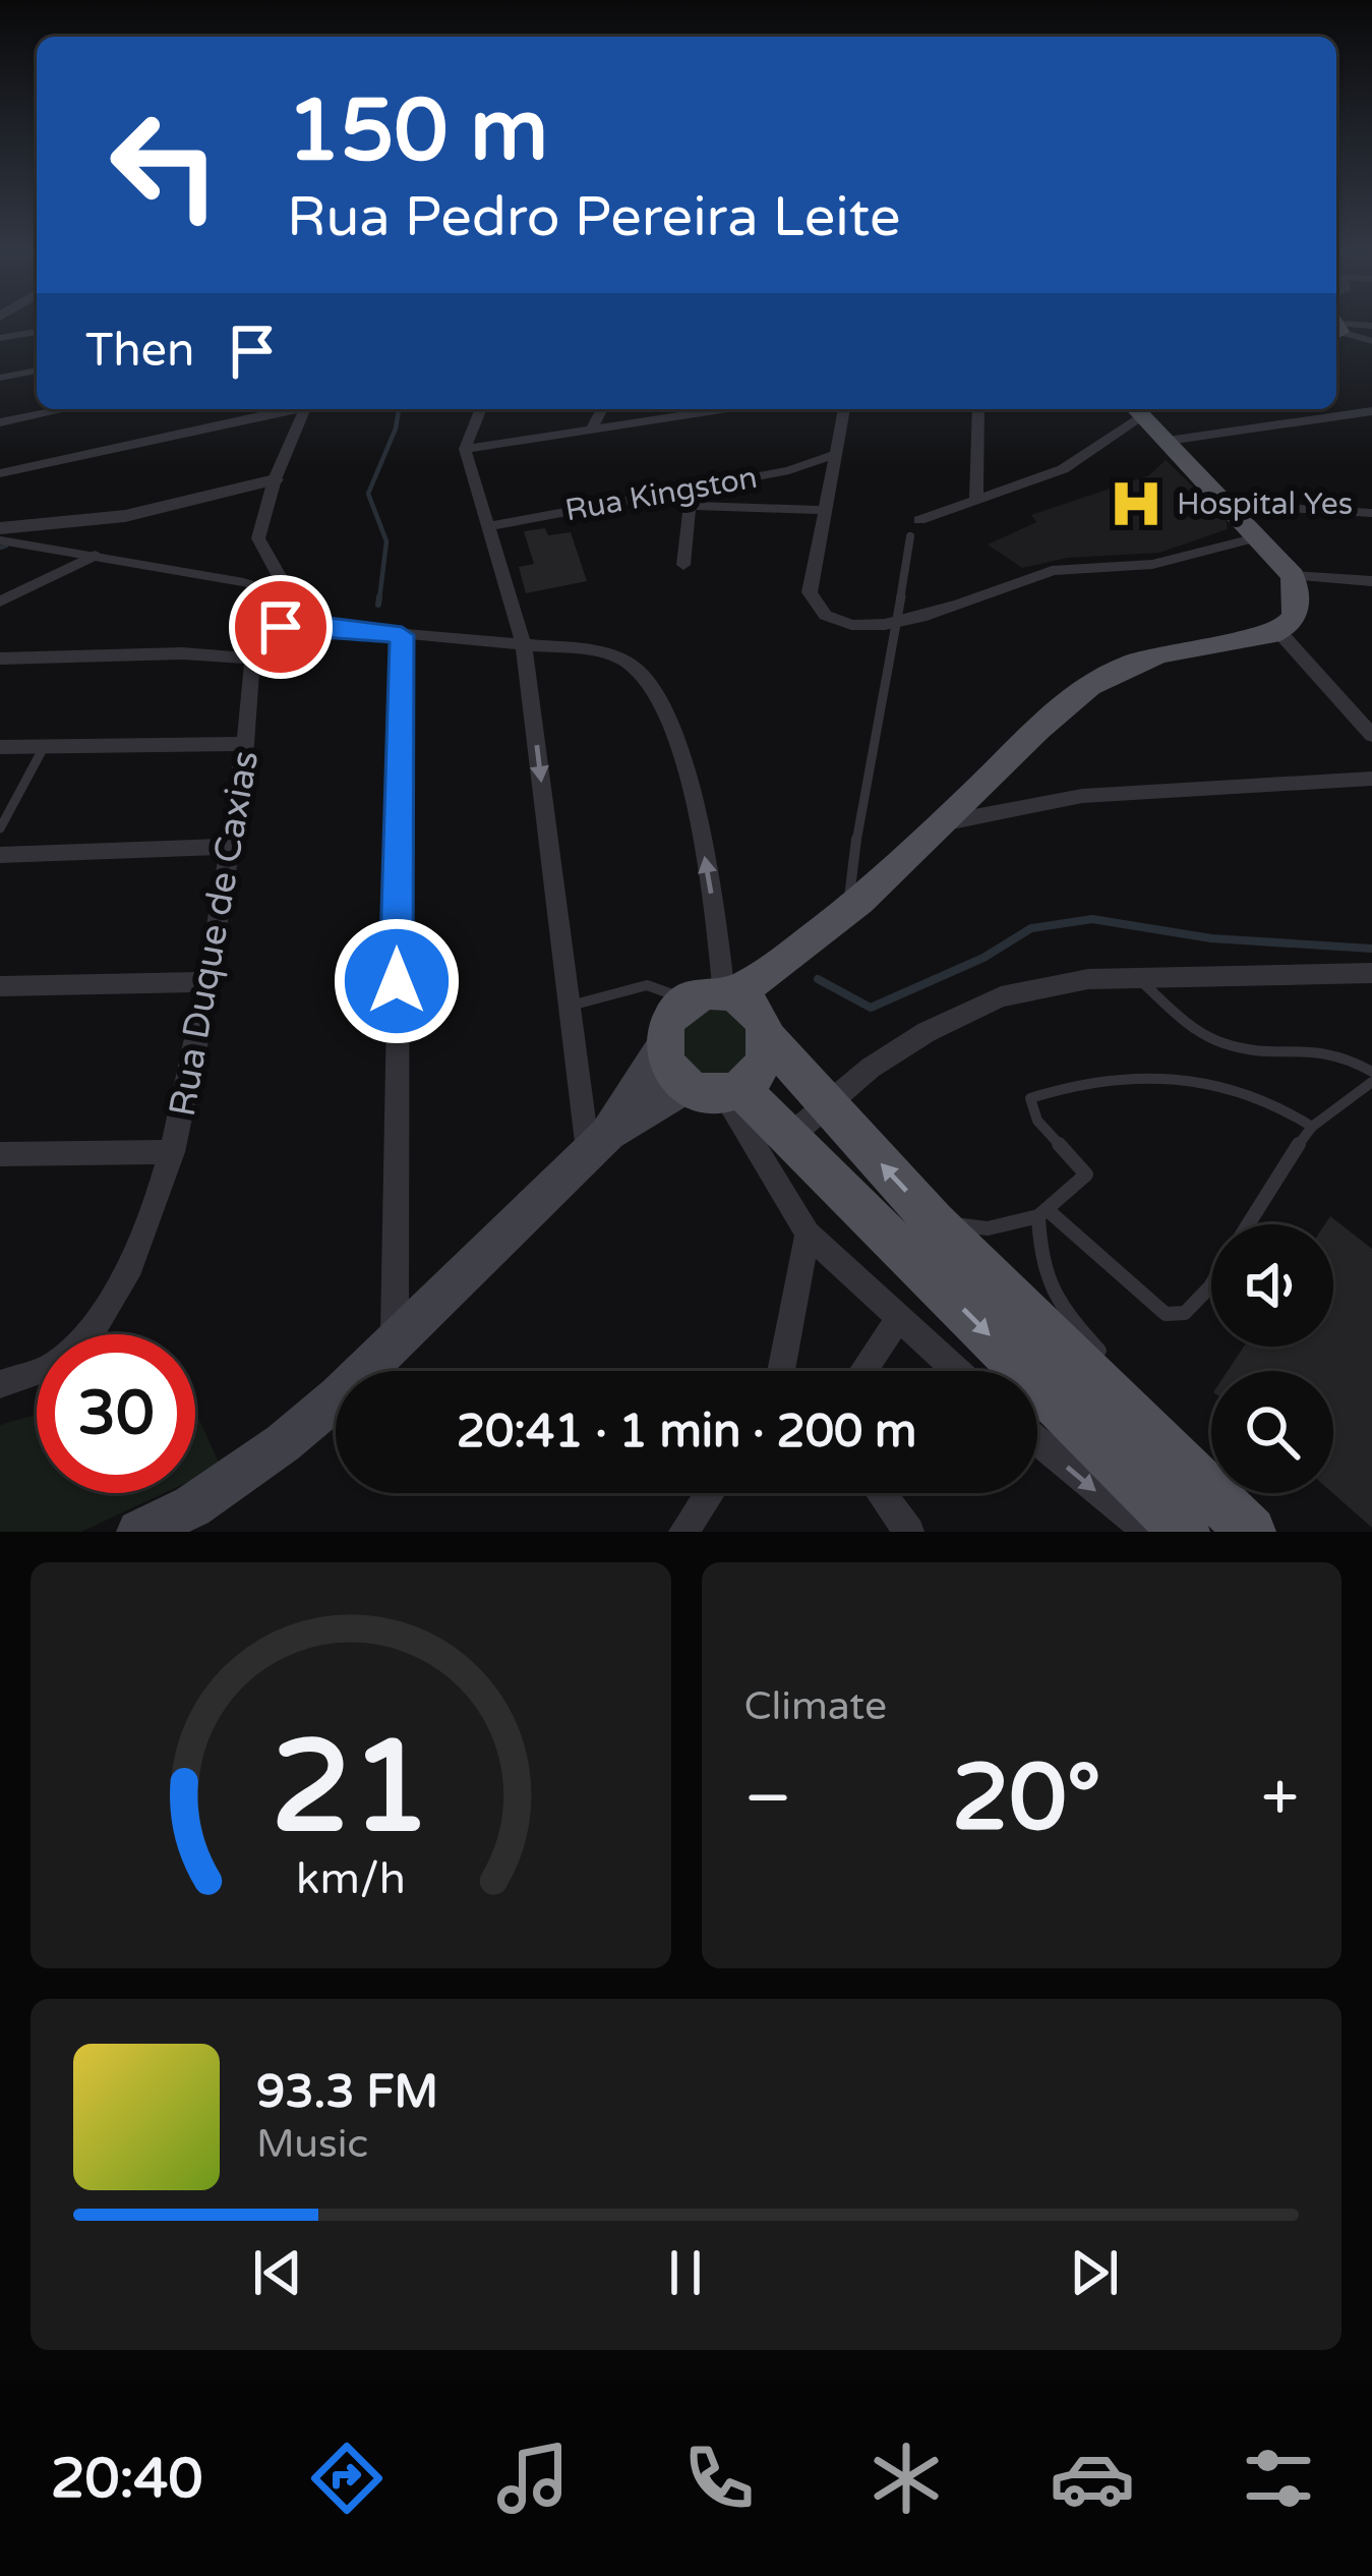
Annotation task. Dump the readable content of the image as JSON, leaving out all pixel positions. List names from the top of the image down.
{
  "streets": {
    "street": ["Rua Kingston", "Rua Duque de Caxias"]
  },
  "places": {
    "hospital": ["Hospital Yes"]
  },
  "page": {
    "turn": ["150 m", "Rua Pedro Pereira Leite"],
    "then": "Then",
    "limit": "30",
    "trip": "20:41 · 1 min · 200 m",
    "tile": "Climate",
    "heat": ["−", "20°", "+"],
    "song": ["93.3 FM", "Music"],
    "tabs": "20:40",
    "gauge": ["21", "km/h"]
  }
}
